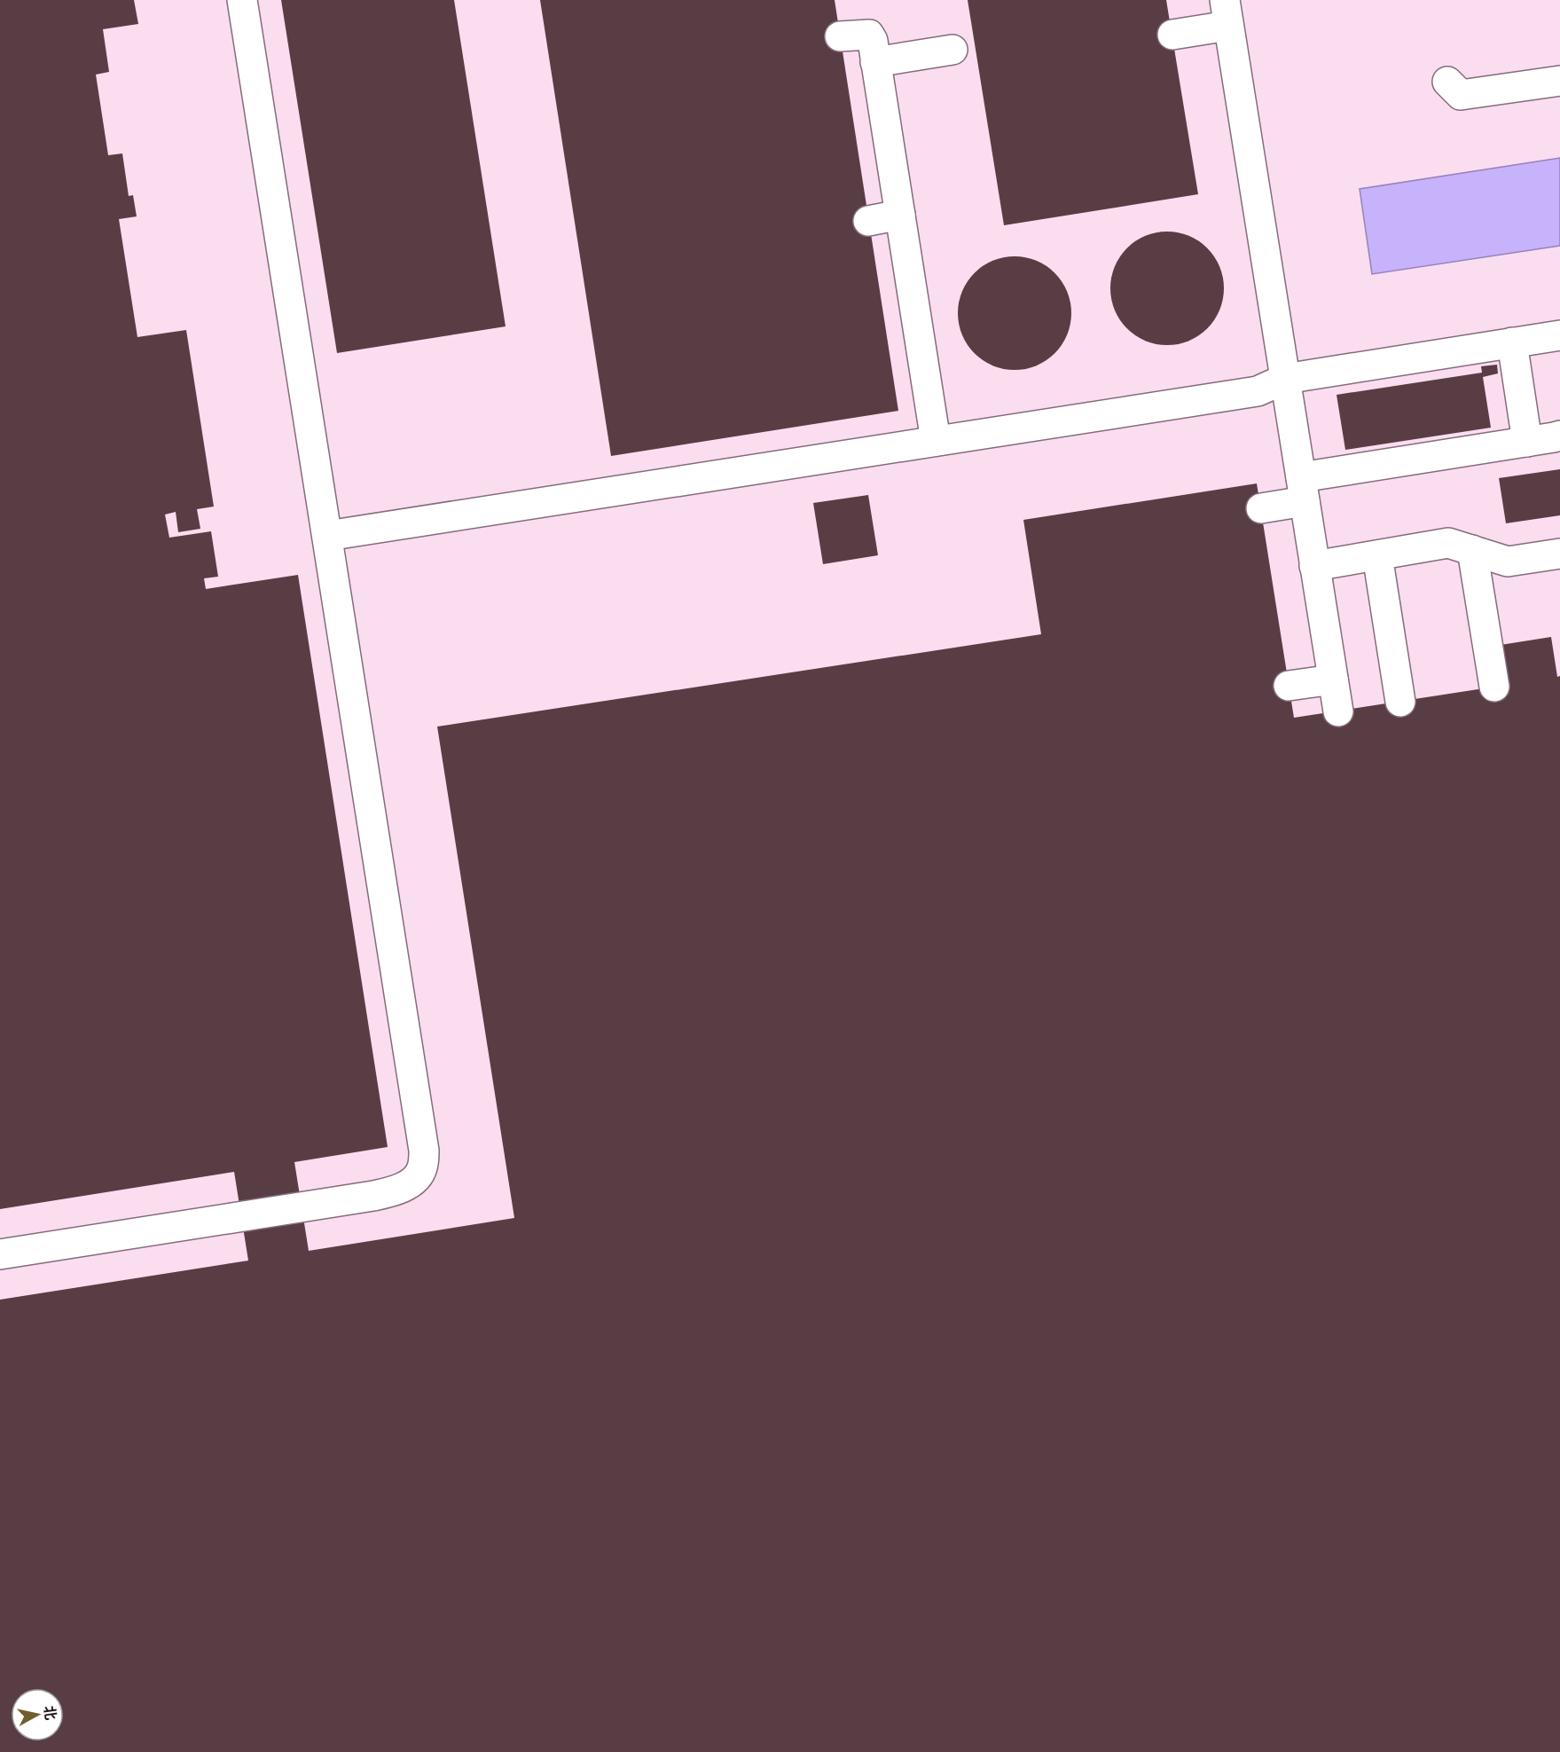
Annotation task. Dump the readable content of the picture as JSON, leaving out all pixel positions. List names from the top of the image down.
{
  "north": "right"
}
